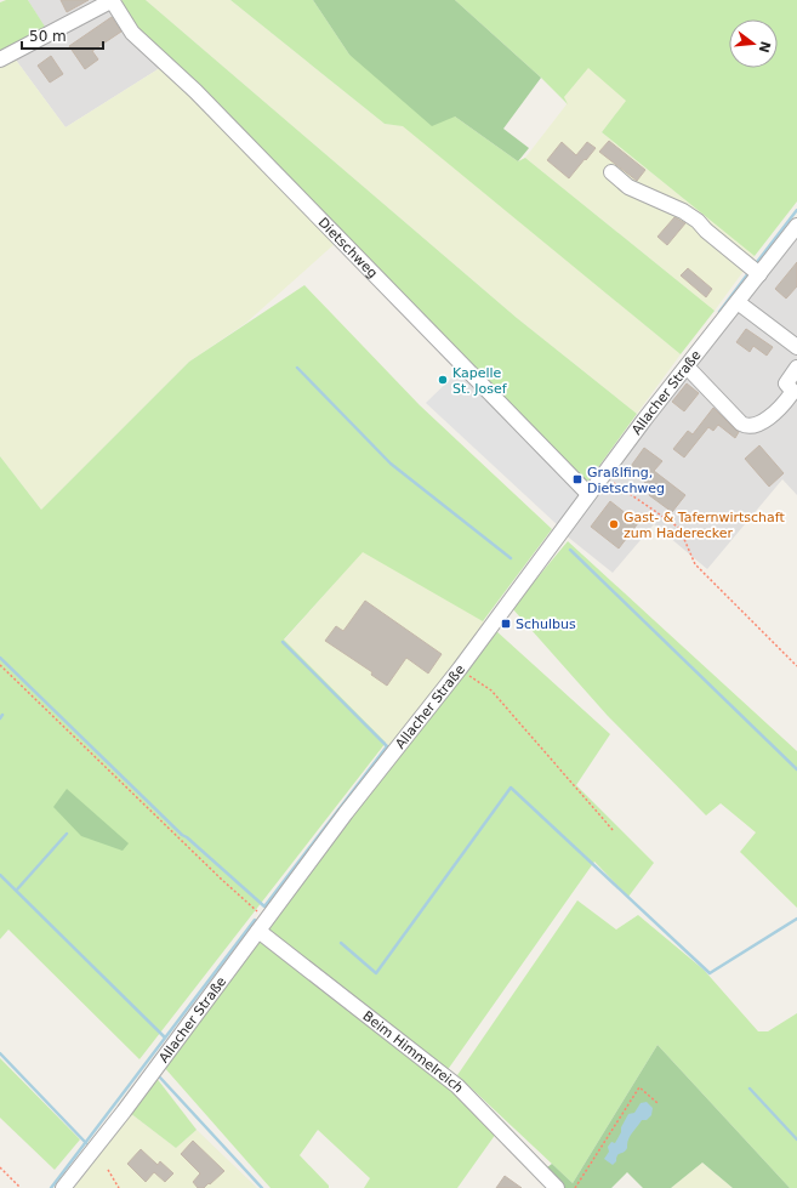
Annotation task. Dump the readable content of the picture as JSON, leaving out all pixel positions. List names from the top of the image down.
{
  "streets": {
    "street": ["Dietschweg", "Allacher Straße", "Beim Himmelreich"]
  },
  "crossings": [
    ["Dietschweg", "Allacher Straße"],
    ["Allacher Straße", "Beim Himmelreich"]
  ],
  "places": {
    "other": ["Kapelle St. Josef", "Gast- & Tafernwirtschaft zum Haderecker"],
    "transit": ["Graßlfing, Dietschweg", "Schulbus"]
  },
  "scale_bar": "50 m",
  "north": "right"
}
